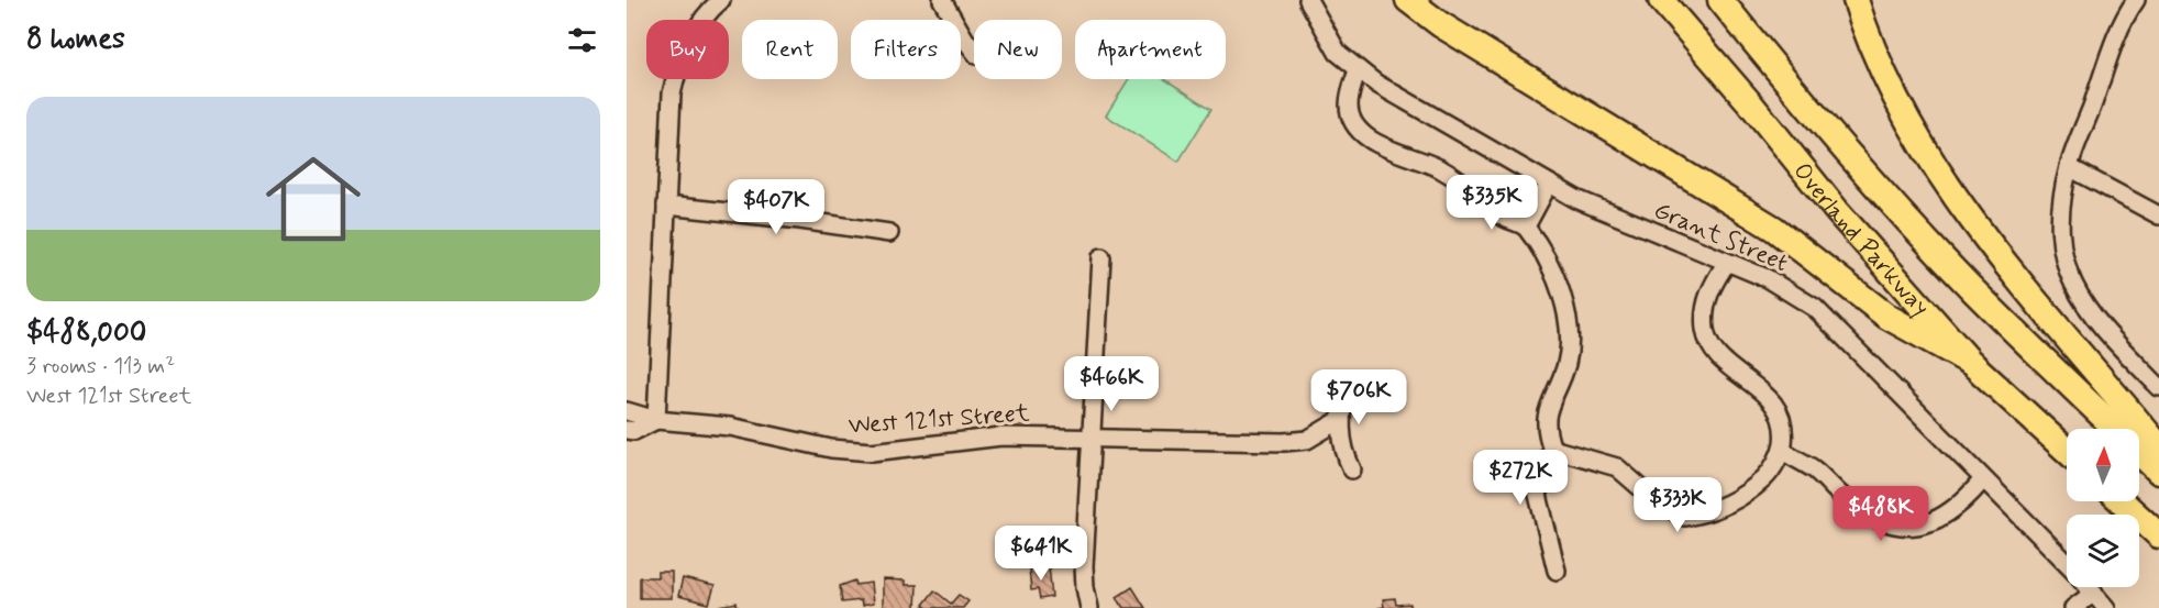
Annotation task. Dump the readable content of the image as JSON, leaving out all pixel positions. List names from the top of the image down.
{
  "streets": {
    "highway": ["Overland Parkway"],
    "street": ["Grant Street", "West 121st Street"]
  },
  "north": "top",
  "page": {
    "heading": "8 homes",
    "chip": [
      "Buy",
      "Rent",
      "Filters",
      "New",
      "Apartment"
    ],
    "list": [
      {
        "name": "$488,000",
        "note": "3 rooms · 113 m² · West 121st Street"
      }
    ],
    "price": [
      "$335K",
      "$407K",
      "$466K",
      "$706K",
      "$272K",
      "$333K",
      "$488K",
      "$641K"
    ]
  }
}
